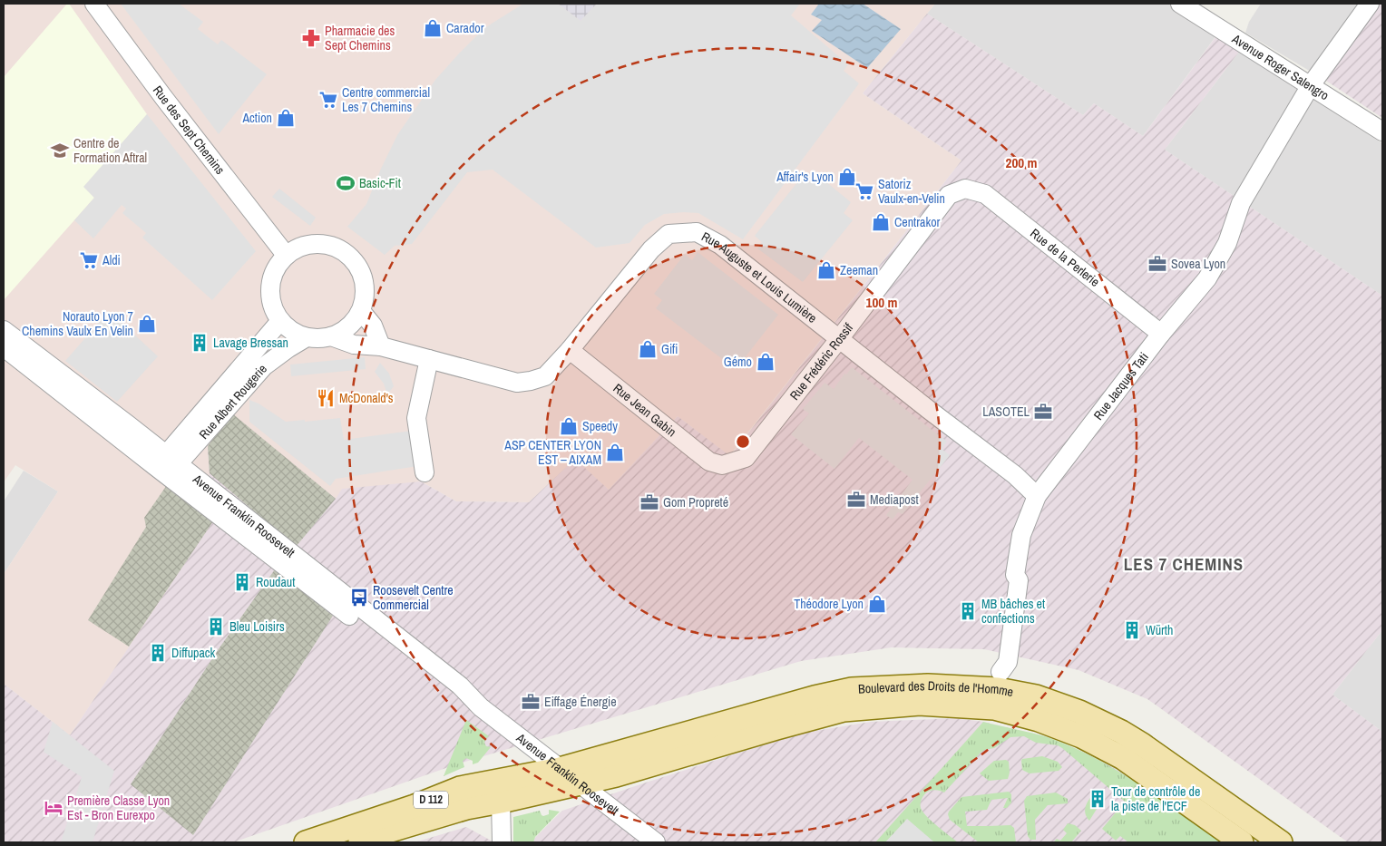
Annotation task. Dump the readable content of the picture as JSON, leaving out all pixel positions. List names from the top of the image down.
{
  "streets": {
    "main road": ["Boulevard des Droits de l'Homme", "D 112"],
    "street": [
      "Avenue Roger Salengro",
      "Rue des Sept Chemins",
      "Rue de la Perlerie",
      "Rue Auguste et Louis Lumière",
      "Rue Frédéric Rossif",
      "Rue Jacques Tati",
      "Rue Albert Rougerie",
      "Rue Jean Gabin",
      "Avenue Franklin Roosevelt"
    ]
  },
  "crossings": [
    ["Avenue Roger Salengro", "Rue Jacques Tati"],
    ["Rue des Sept Chemins", "Rue Auguste et Louis Lumière"],
    ["Rue des Sept Chemins", "Rue Albert Rougerie"],
    ["Rue de la Perlerie", "Rue Frédéric Rossif"],
    ["Rue de la Perlerie", "Rue Jacques Tati"],
    ["Rue Auguste et Louis Lumière", "Rue Frédéric Rossif"],
    ["Rue Auguste et Louis Lumière", "Rue Jacques Tati"],
    ["Rue Auguste et Louis Lumière", "Rue Albert Rougerie"],
    ["Rue Auguste et Louis Lumière", "Rue Jean Gabin"],
    ["Rue Frédéric Rossif", "Rue Jean Gabin"],
    ["Rue Jacques Tati", "Boulevard des Droits de l'Homme"],
    ["Rue Albert Rougerie", "Avenue Franklin Roosevelt"],
    ["Avenue Franklin Roosevelt", "Boulevard des Droits de l'Homme"],
    ["Avenue Franklin Roosevelt", "D 112"],
    ["Boulevard des Droits de l'Homme", "D 112"]
  ],
  "districts": ["LES 7 CHEMINS"],
  "places": {
    "shop": [
      "Carador",
      "Action",
      "Affair's Lyon",
      "Centrakor",
      "Zeeman",
      "Norauto Lyon 7 Chemins Vaulx En Velin",
      "Gifi",
      "Gémo",
      "Speedy",
      "ASP CENTER LYON EST – AIXAM",
      "Théodore Lyon"
    ],
    "pharmacy": ["Pharmacie des Sept Chemins"],
    "supermarket": ["Centre commercial Les 7 Chemins", "Satoriz Vaulx-en-Velin", "Aldi"],
    "school or university": ["Centre de Formation Aftral"],
    "sports": ["Basic-Fit"],
    "office": [
      "Sovea Lyon",
      "LASOTEL",
      "Mediapost",
      "Gom Propreté",
      "Eiffage Énergie"
    ],
    "building": [
      "Lavage Bressan",
      "Roudaut",
      "MB bâches et confections",
      "Bleu Loisirs",
      "Würth",
      "Diffupack",
      "Tour de contrôle de la piste de l'ECF"
    ],
    "restaurant": ["McDonald's"],
    "bus stop": ["Roosevelt Centre Commercial"],
    "hotel": ["Première Classe Lyon Est - Bron Eurexpo"]
  },
  "rings": ["200 m", "100 m"]
}
